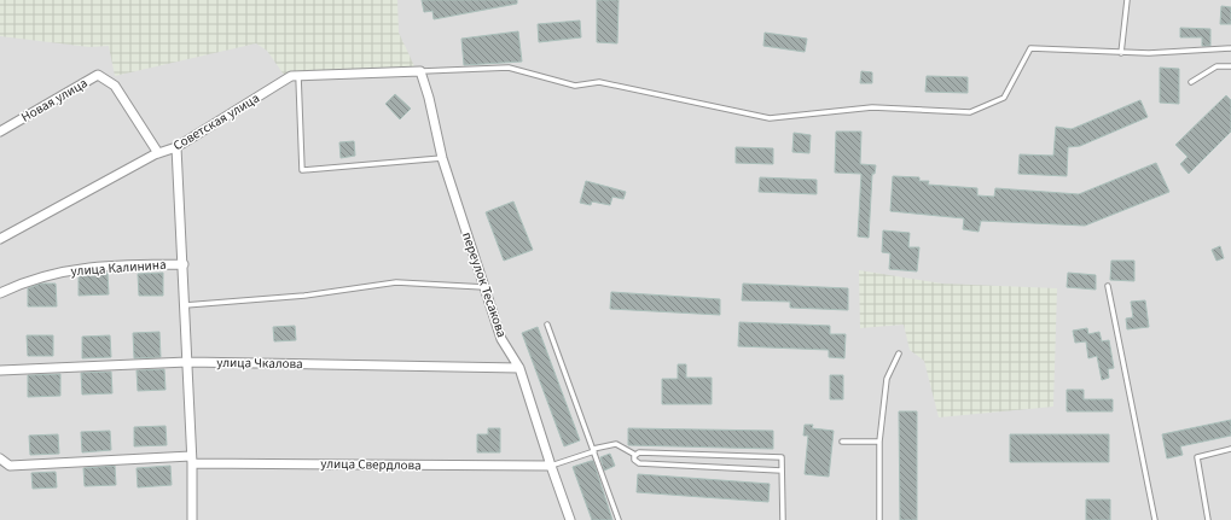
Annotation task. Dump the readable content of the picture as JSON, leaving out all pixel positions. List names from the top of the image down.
{
  "streets": {
    "street": [
      "Новая улица",
      "Советская улица",
      "улица Калинина",
      "переулок Тесакова",
      "улица Чкалова",
      "улица Свердлова"
    ]
  },
  "crossings": [
    ["Новая улица", "Советская улица"],
    ["Советская улица", "переулок Тесакова"],
    ["переулок Тесакова", "улица Чкалова"],
    ["переулок Тесакова", "улица Свердлова"]
  ]
}
